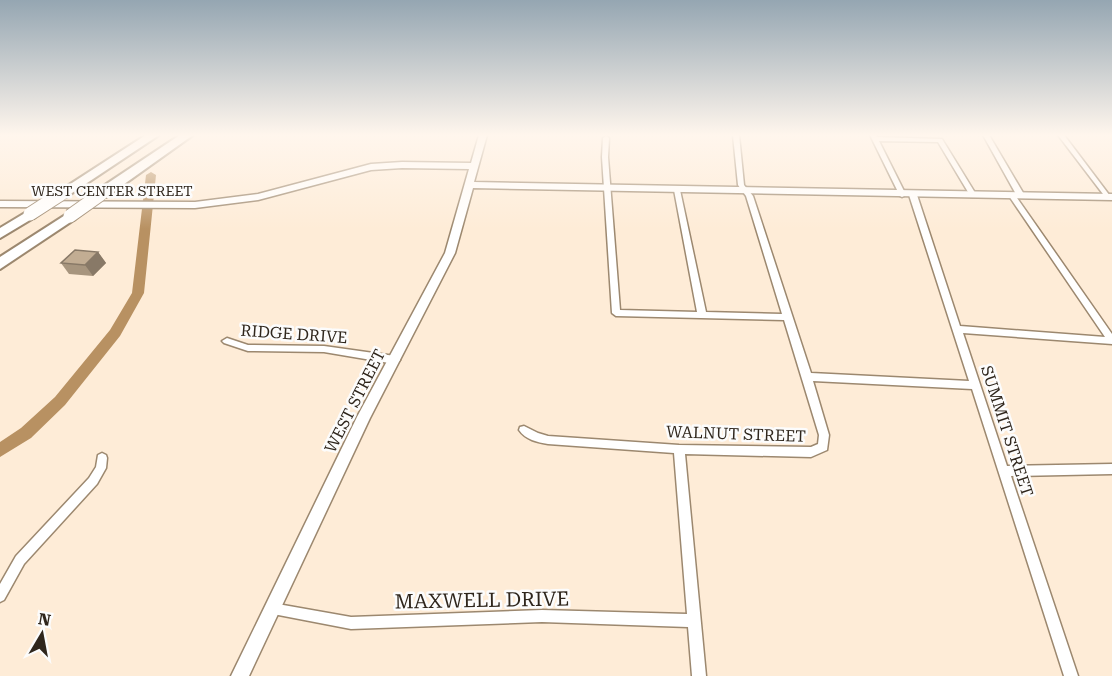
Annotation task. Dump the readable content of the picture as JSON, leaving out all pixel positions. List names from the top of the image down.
{
  "streets": {
    "street": [
      "WEST CENTER STREET",
      "RIDGE DRIVE",
      "WEST STREET",
      "SUMMIT STREET",
      "WALNUT STREET",
      "MAXWELL DRIVE"
    ]
  },
  "crossings": [
    ["RIDGE DRIVE", "WEST STREET"],
    ["WEST STREET", "MAXWELL DRIVE"]
  ],
  "north": "top"
}
